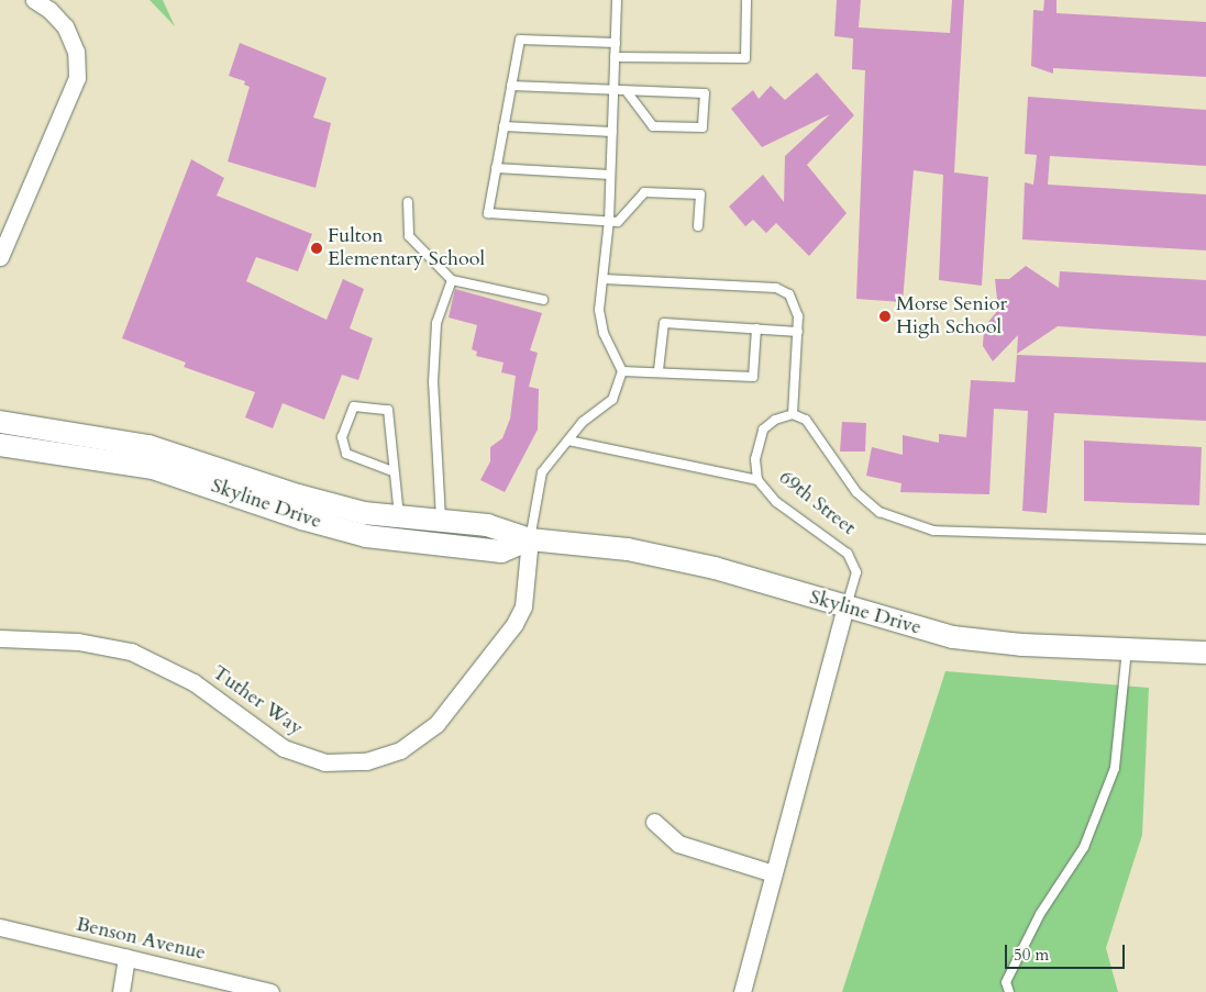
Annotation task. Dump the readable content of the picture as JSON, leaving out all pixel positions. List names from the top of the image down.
{
  "streets": {
    "main road": ["Skyline Drive"],
    "street": ["69th Street", "Tuther Way", "Benson Avenue"]
  },
  "crossings": [
    ["69th Street", "Skyline Drive"],
    ["Skyline Drive", "Tuther Way"]
  ],
  "places": ["Fulton Elementary School", "Morse Senior High School"],
  "scale_bar": "50 m"
}
